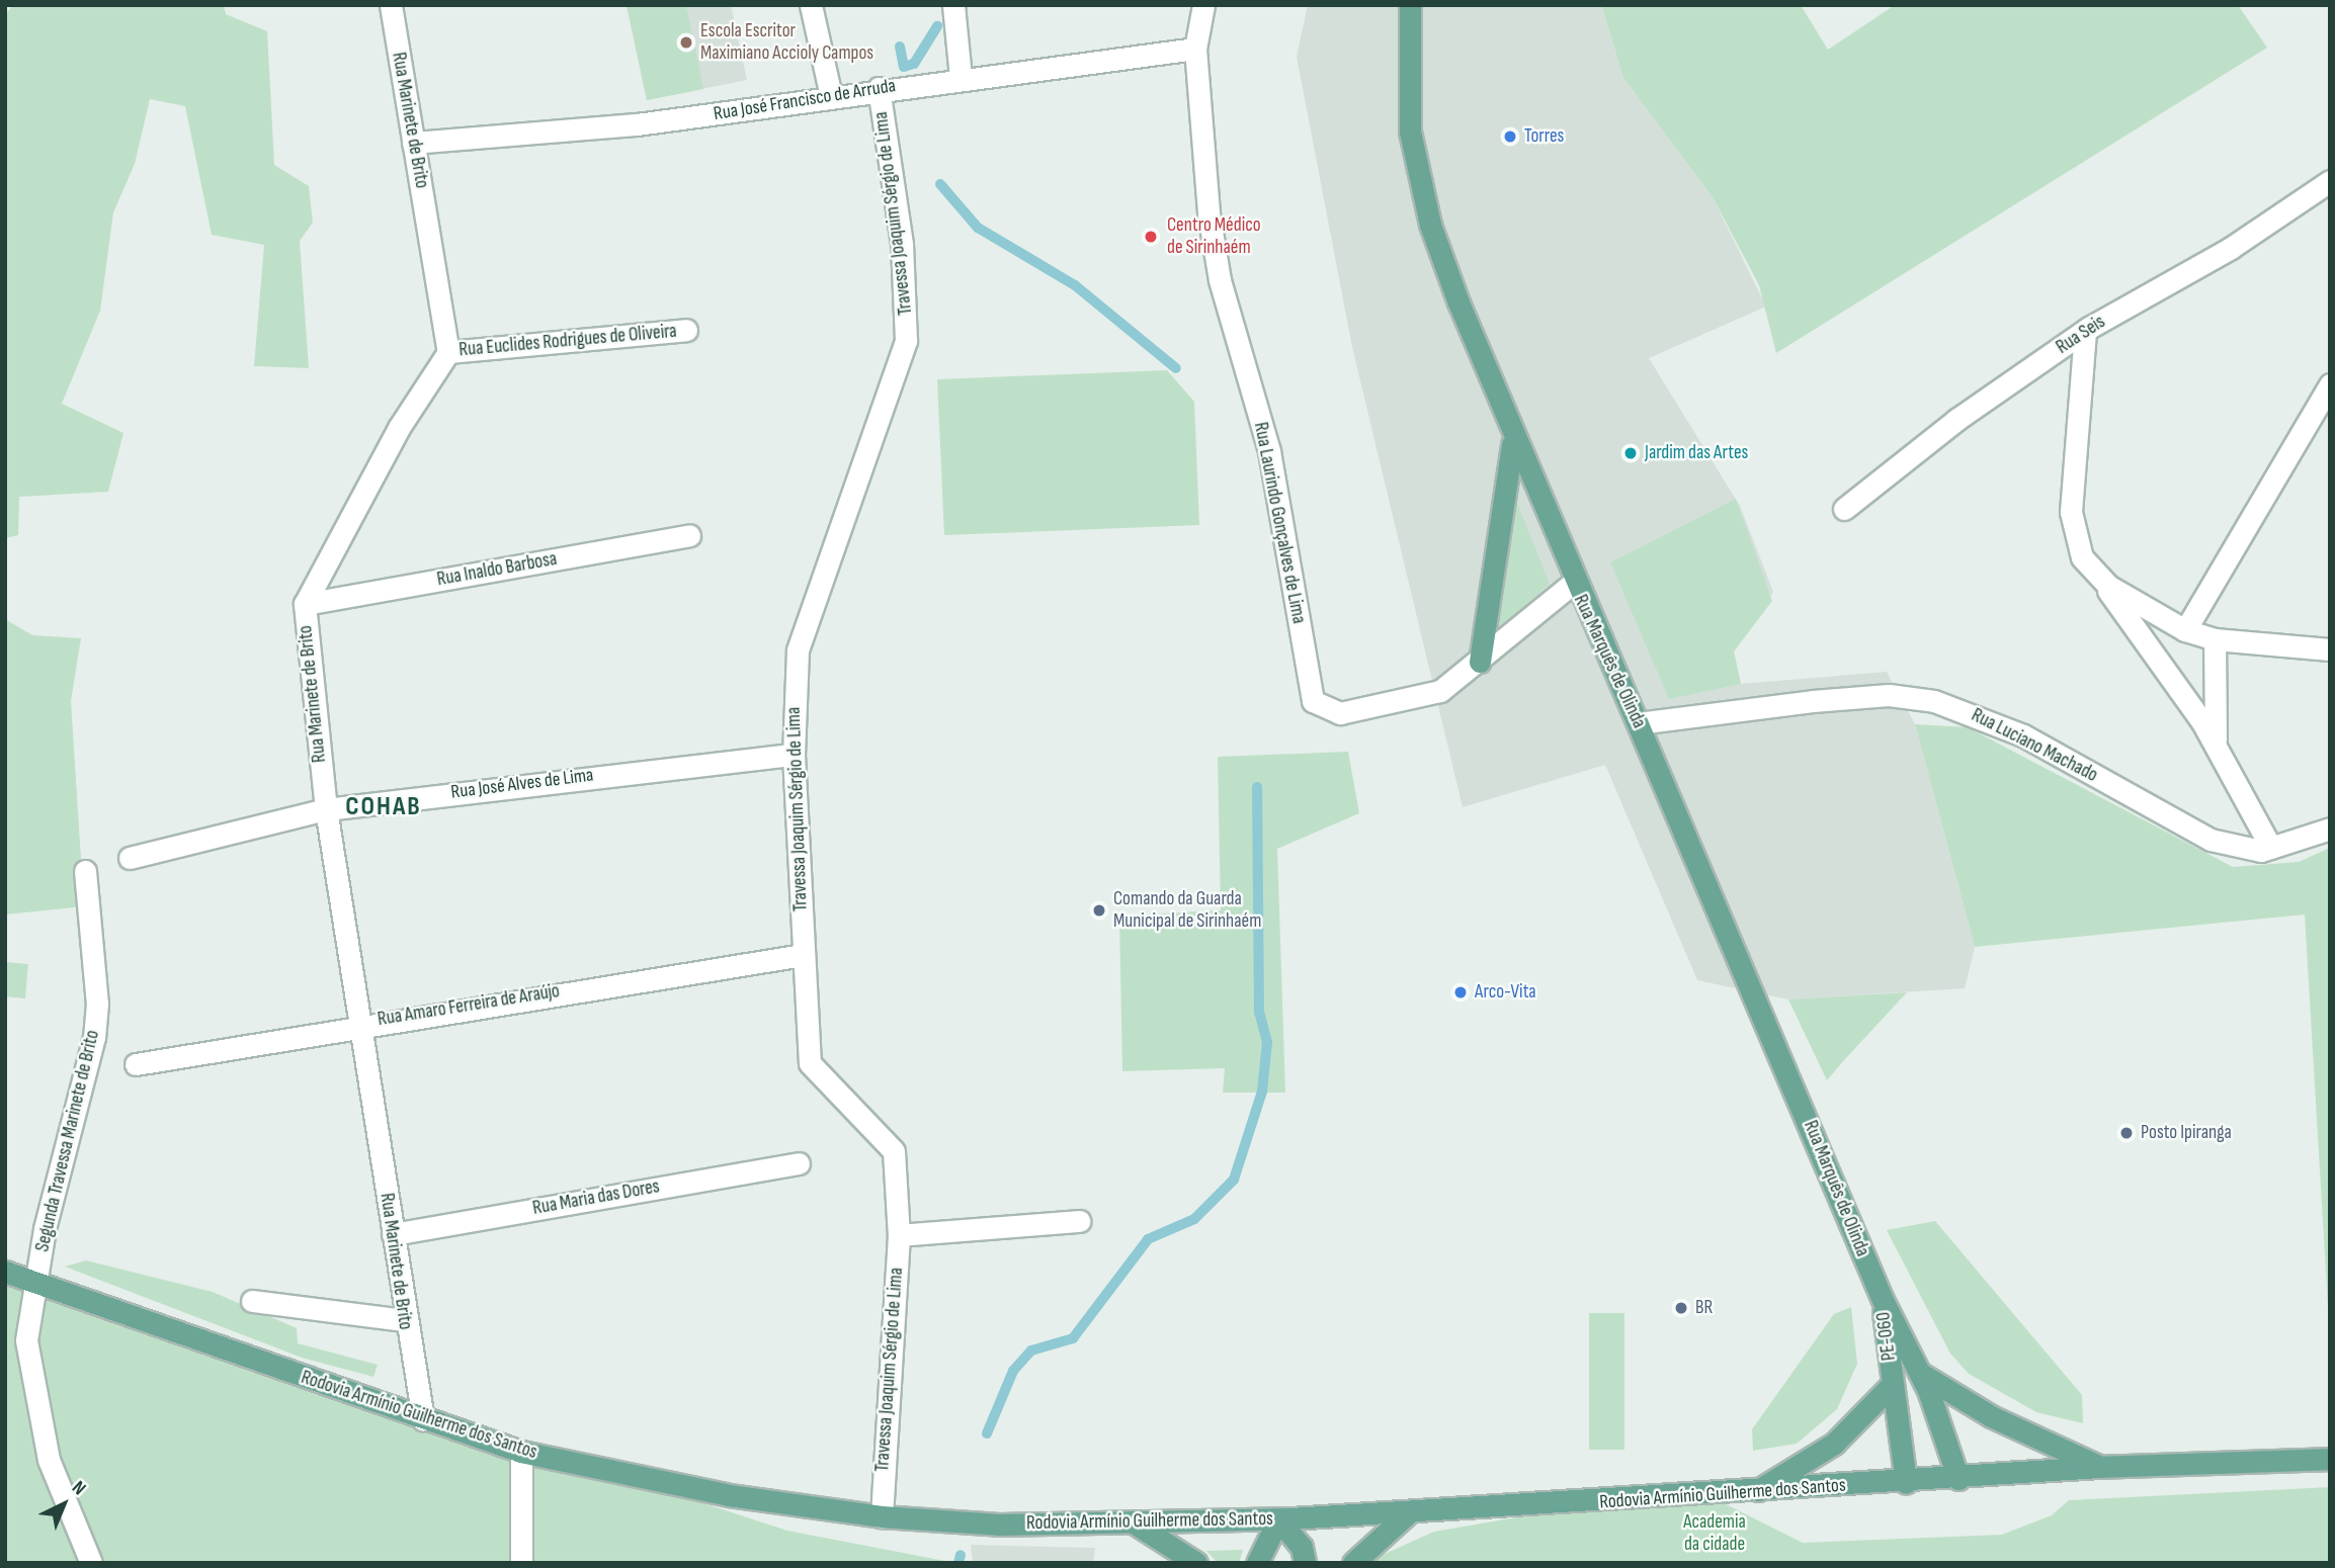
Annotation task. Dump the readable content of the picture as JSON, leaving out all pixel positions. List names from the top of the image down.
{
  "streets": {
    "main road": ["Rua Marquês de Olinda", "PE-060", "Rodovia Armínio Guilherme dos Santos"],
    "street": [
      "Rua José Francisco de Arruda",
      "Rua Marinete de Brito",
      "Travessa Joaquim Sérgio de Lima",
      "Rua Seis",
      "Rua Euclides Rodrigues de Oliveira",
      "Rua Laurindo Gonçalves de Lima",
      "Rua Inaldo Barbosa",
      "Rua Luciano Machado",
      "Rua José Alves de Lima",
      "Rua Amaro Ferreira de Araújo",
      "Segunda Travessa Marinete de Brito",
      "Rua Maria das Dores"
    ]
  },
  "crossings": [
    ["Rua José Francisco de Arruda", "Rua Marinete de Brito"],
    ["Rua José Francisco de Arruda", "Travessa Joaquim Sérgio de Lima"],
    ["Rua José Francisco de Arruda", "Rua Laurindo Gonçalves de Lima"],
    ["Rua Marinete de Brito", "Rua Euclides Rodrigues de Oliveira"],
    ["Rua Marinete de Brito", "Rua Inaldo Barbosa"],
    ["Rua Marinete de Brito", "Rua José Alves de Lima"],
    ["Rua Marinete de Brito", "Rua Amaro Ferreira de Araújo"],
    ["Rua Marinete de Brito", "Rua Maria das Dores"],
    ["Rua Marinete de Brito", "Rodovia Armínio Guilherme dos Santos"],
    ["Travessa Joaquim Sérgio de Lima", "Rua José Alves de Lima"],
    ["Travessa Joaquim Sérgio de Lima", "Rua Amaro Ferreira de Araújo"],
    ["Travessa Joaquim Sérgio de Lima", "Rodovia Armínio Guilherme dos Santos"],
    ["Rua Laurindo Gonçalves de Lima", "Rua Marquês de Olinda"],
    ["Rua Marquês de Olinda", "Rua Luciano Machado"],
    ["Rua Marquês de Olinda", "PE-060"],
    ["Segunda Travessa Marinete de Brito", "Rodovia Armínio Guilherme dos Santos"],
    ["PE-060", "Rodovia Armínio Guilherme dos Santos"]
  ],
  "districts": ["COHAB"],
  "parks": ["Academia da cidade"],
  "places": [
    "Escola Escritor Maximiano Accioly Campos",
    "Torres",
    "Centro Médico de Sirinhaém",
    "Jardim das Artes",
    "Comando da Guarda Municipal de Sirinhaém",
    "Arco-Vita",
    "Posto Ipiranga",
    "BR"
  ],
  "north": "top right"
}
